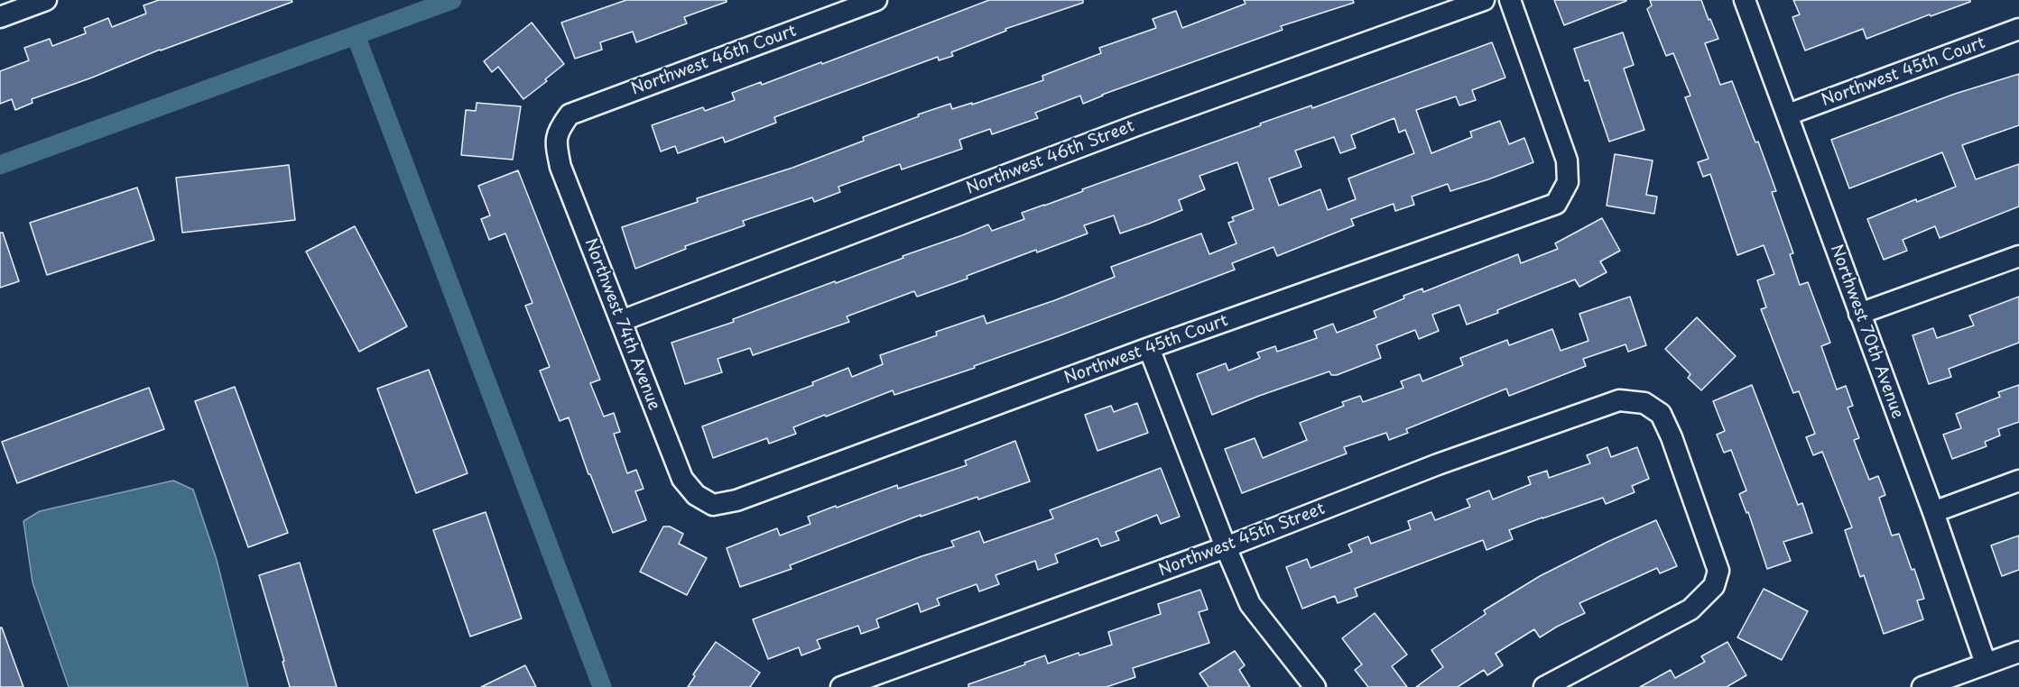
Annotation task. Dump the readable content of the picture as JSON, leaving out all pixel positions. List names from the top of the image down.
{
  "streets": {
    "street": [
      "Northwest 46th Court",
      "Northwest 45th Court",
      "Northwest 46th Street",
      "Northwest 74th Avenue",
      "Northwest 70th Avenue",
      "Northwest 45th Street"
    ]
  },
  "crossings": [
    ["Northwest 46th Court", "Northwest 74th Avenue"],
    ["Northwest 45th Court", "Northwest 74th Avenue"],
    ["Northwest 45th Court", "Northwest 70th Avenue"],
    ["Northwest 46th Street", "Northwest 74th Avenue"]
  ]
}
